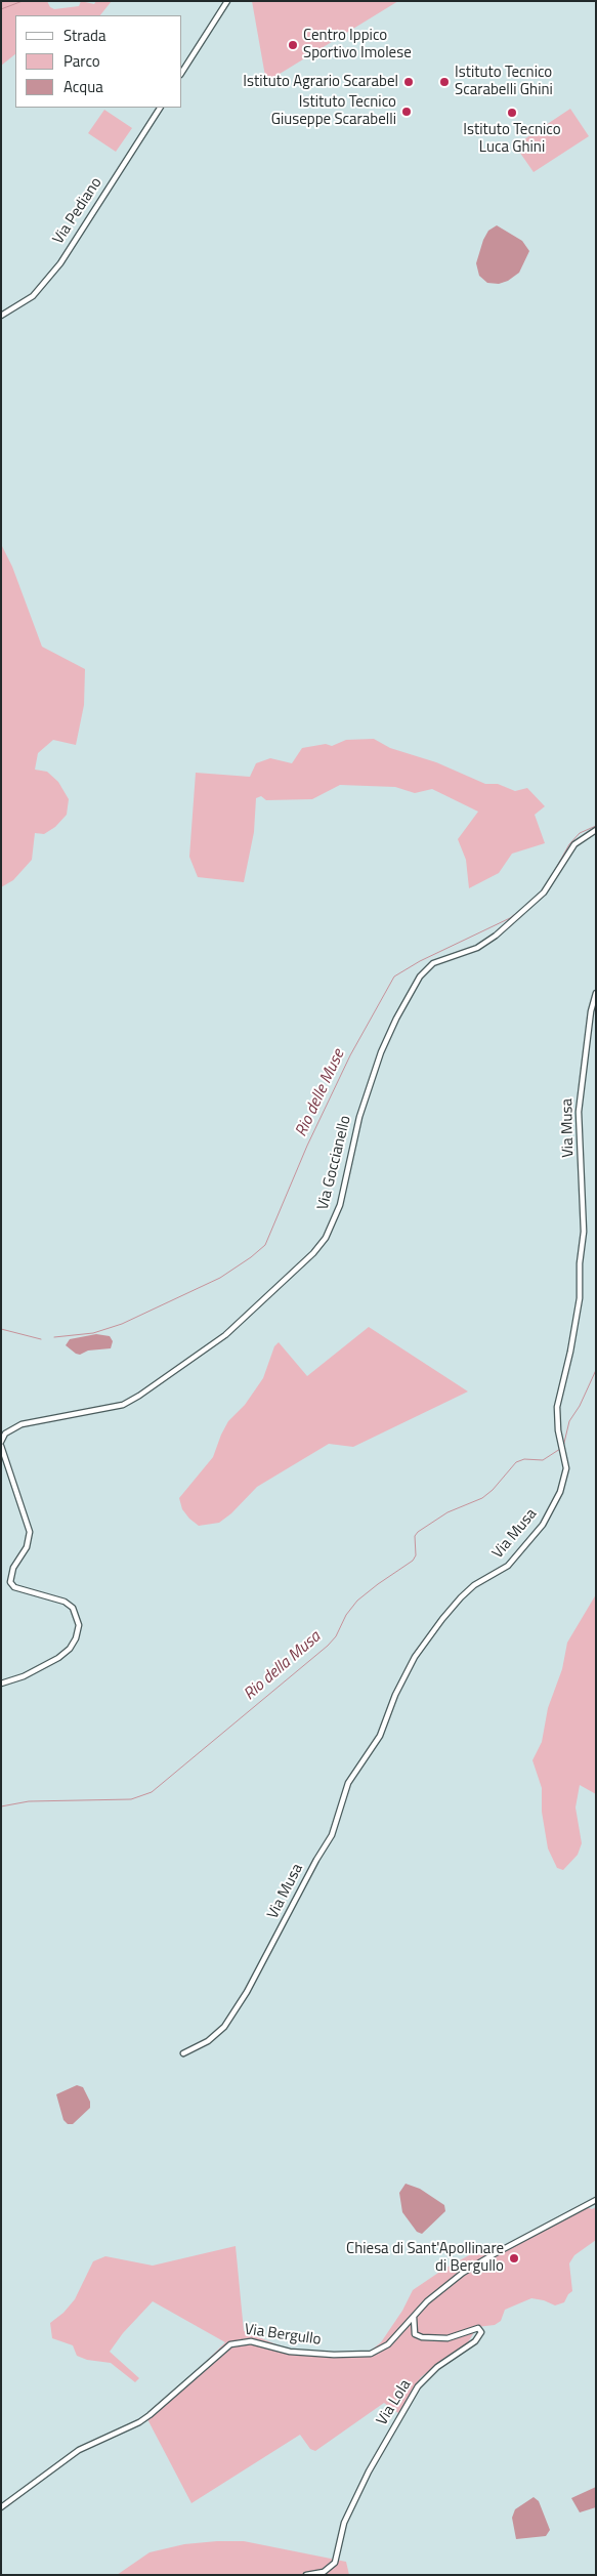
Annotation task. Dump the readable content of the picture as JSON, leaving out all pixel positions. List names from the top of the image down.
{
  "streets": {
    "street": [
      "Via Pediano",
      "Via Musa",
      "Via Goccianello",
      "Via Bergullo",
      "Via Lola"
    ]
  },
  "crossings": [
    ["Via Bergullo", "Via Lola"]
  ],
  "water": ["Rio delle Muse", "Rio della Musa"],
  "places": [
    "Centro Ippico Sportivo Imolese",
    "Istituto Agrario Scarabel",
    "Istituto Tecnico Scarabelli Ghini",
    "Istituto Tecnico Giuseppe Scarabelli",
    "Istituto Tecnico Luca Ghini",
    "Chiesa di Sant'Apollinare di Bergullo"
  ],
  "legend": ["Strada", "Parco", "Acqua"]
}
